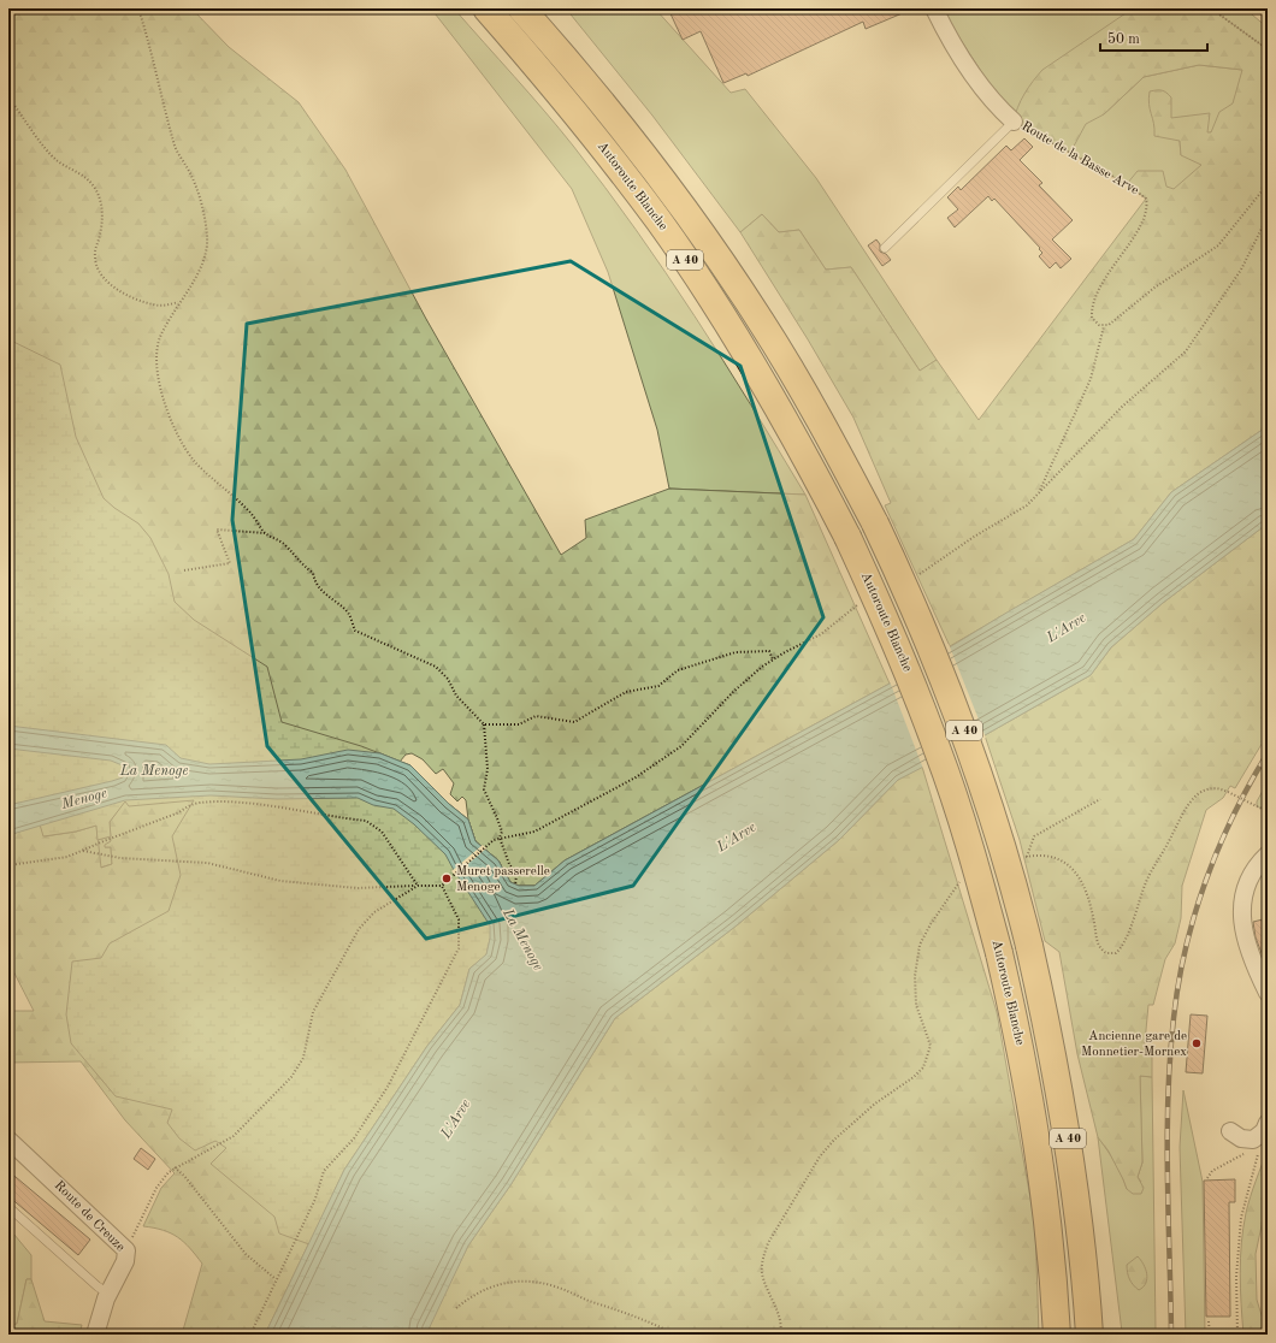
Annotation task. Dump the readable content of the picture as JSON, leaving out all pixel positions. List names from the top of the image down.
{
  "streets": {
    "highway": ["Autoroute Blanche", "A 40"],
    "street": ["Route de la Basse Arve", "Route de Creuze"]
  },
  "water": ["L'Arve", "La Menoge", "Menoge"],
  "places": ["Muret passerelle Menoge", "Ancienne gare de Monnetier-Mornex"],
  "scale_bar": "50 m"
}
